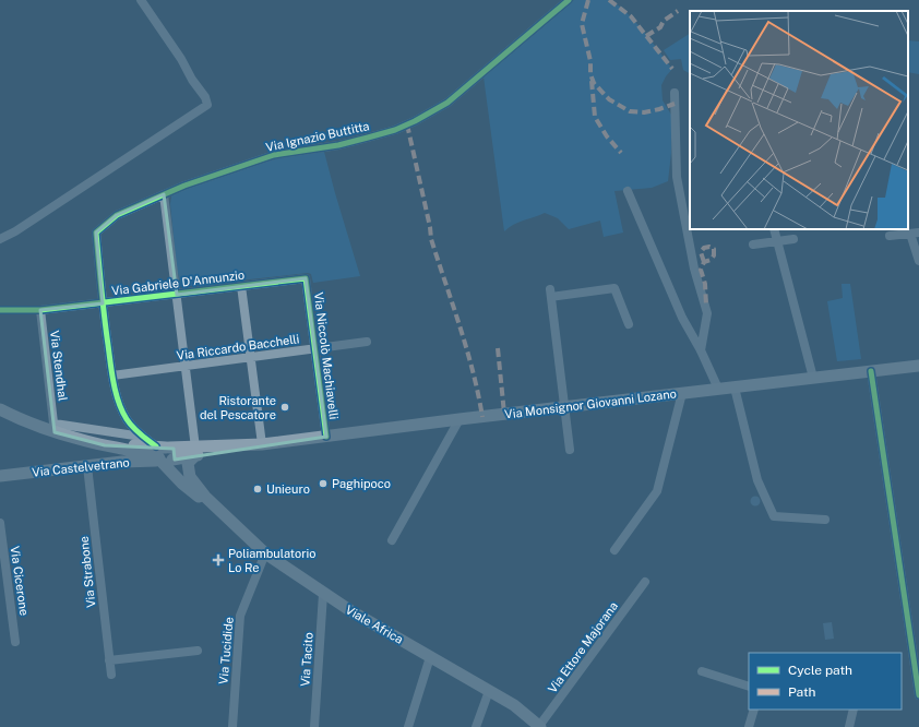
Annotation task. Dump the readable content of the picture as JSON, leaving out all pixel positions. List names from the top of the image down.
{
  "streets": {
    "main road": ["Via Monsignor Giovanni Lozano", "Via Castelvetrano", "Viale Africa"],
    "street": [
      "Via Ignazio Buttitta",
      "Via Gabriele D'Annunzio",
      "Via Riccardo Bacchelli",
      "Via Niccolò Machiavelli",
      "Via Stendhal",
      "Via Strabone",
      "Via Cicerone",
      "Via Ettore Majorana",
      "Via Tucidide",
      "Via Tacito"
    ]
  },
  "crossings": [
    ["Via Ignazio Buttitta", "Via Gabriele D'Annunzio"],
    ["Via Gabriele D'Annunzio", "Via Niccolò Machiavelli"],
    ["Via Gabriele D'Annunzio", "Via Stendhal"],
    ["Via Riccardo Bacchelli", "Via Niccolò Machiavelli"],
    ["Via Niccolò Machiavelli", "Via Monsignor Giovanni Lozano"],
    ["Via Monsignor Giovanni Lozano", "Via Castelvetrano"],
    ["Via Castelvetrano", "Via Strabone"],
    ["Viale Africa", "Via Ettore Majorana"],
    ["Viale Africa", "Via Tucidide"],
    ["Viale Africa", "Via Tacito"]
  ],
  "places": {
    "other": ["Ristorante del Pescatore", "Paghipoco", "Unieuro"],
    "health": ["Poliambulatorio Lo Re"]
  },
  "legend": ["Cycle path", "Path"]
}
